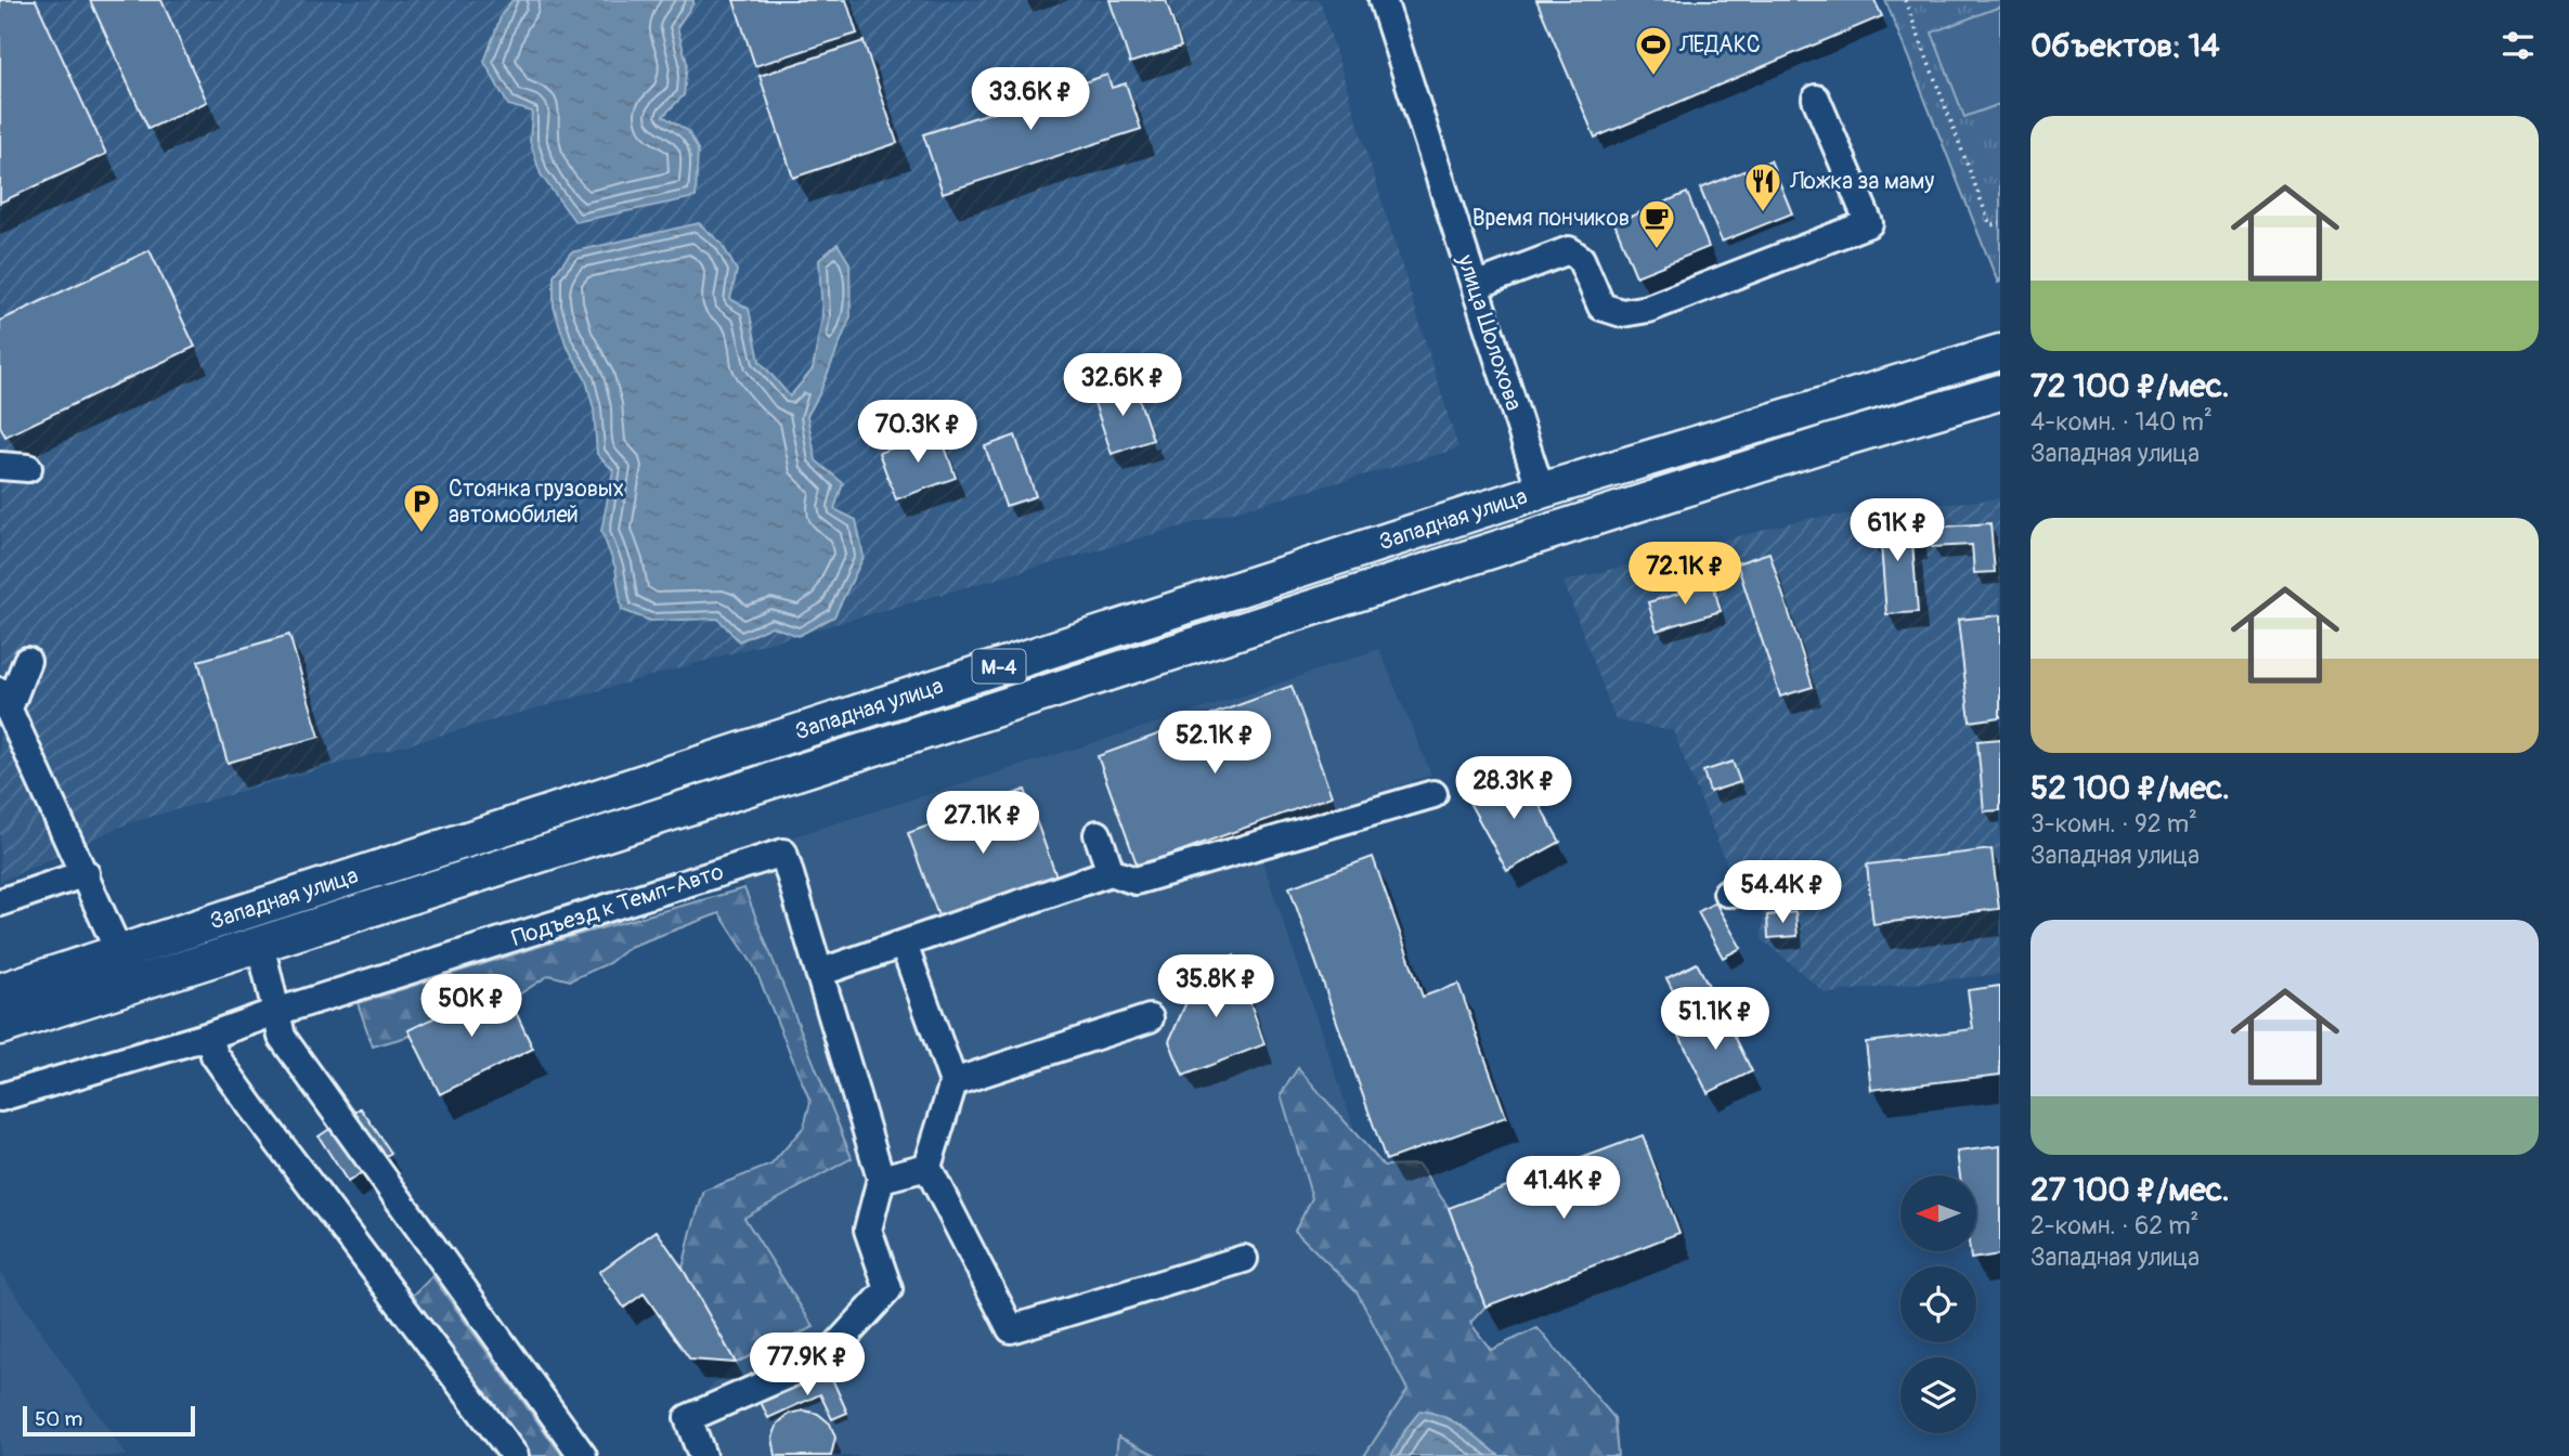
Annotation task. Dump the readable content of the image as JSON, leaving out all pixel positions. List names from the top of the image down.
{
  "streets": {
    "main road": ["Западная улица", "М-4"],
    "street": ["улица Шолохова", "Подъезд к Темп-Авто"]
  },
  "crossings": [
    ["улица Шолохова", "Западная улица"]
  ],
  "places": {
    "sports": ["ЛЕДАКС"],
    "restaurant": ["Ложка за маму"],
    "cafe": ["Время пончиков"],
    "parking": ["Стоянка грузовых автомобилей"]
  },
  "scale_bar": "50 m",
  "north": "left",
  "page": {
    "heading": "Объектов: 14",
    "price": [
      "33.6K ₽",
      "32.6K ₽",
      "70.3K ₽",
      "61K ₽",
      "72.1K ₽",
      "52.1K ₽",
      "28.3K ₽",
      "27.1K ₽",
      "54.4K ₽",
      "35.8K ₽",
      "50K ₽",
      "51.1K ₽",
      "41.4K ₽",
      "77.9K ₽"
    ],
    "list": [
      {
        "name": "72 100 ₽/мес.",
        "note": "4-комн. · 140 m² · Западная улица"
      },
      {
        "name": "52 100 ₽/мес.",
        "note": "3-комн. · 92 m² · Западная улица"
      },
      {
        "name": "27 100 ₽/мес.",
        "note": "2-комн. · 62 m² · Западная улица"
      }
    ],
    "scale": "50 m"
  }
}
